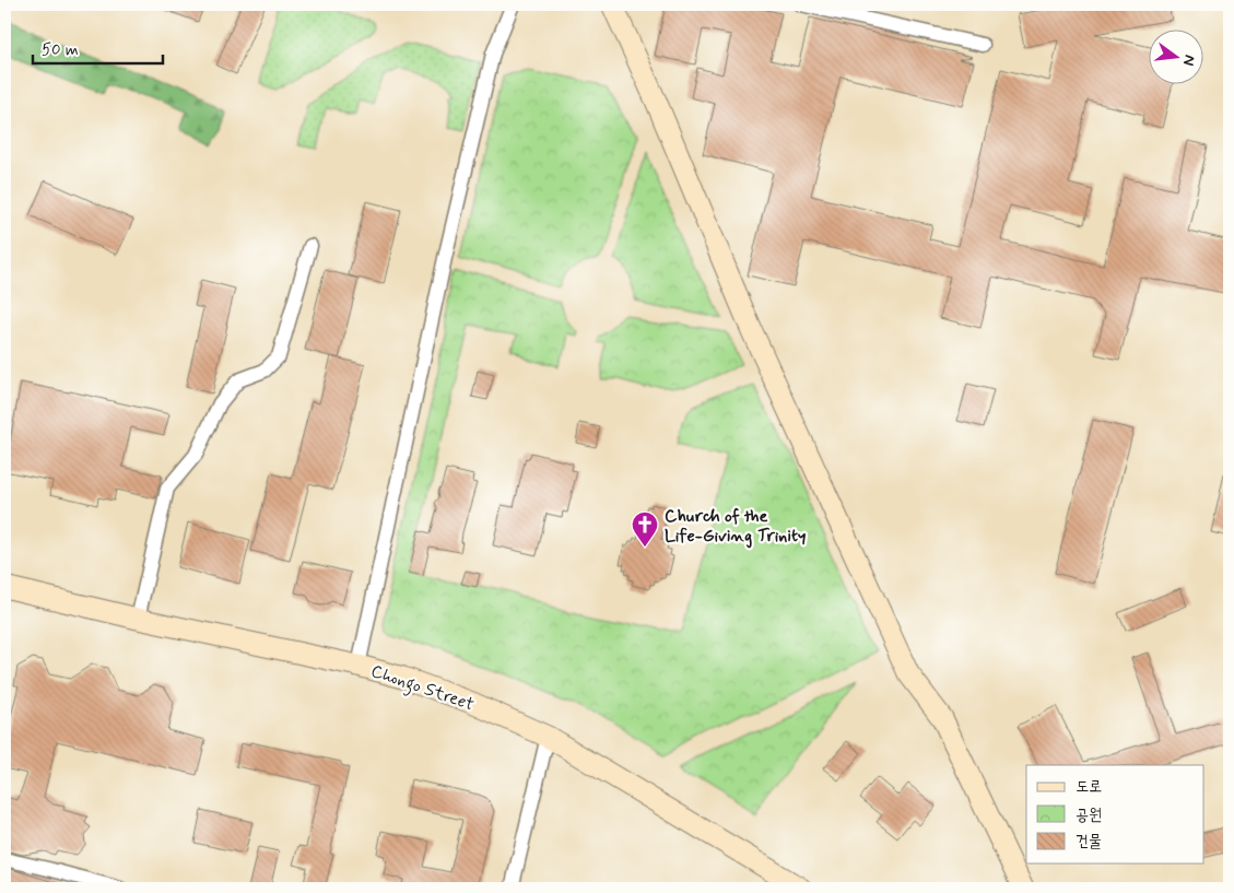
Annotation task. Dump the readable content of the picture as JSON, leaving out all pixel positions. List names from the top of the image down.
{
  "streets": {
    "street": ["Chongo Street"]
  },
  "places": {
    "church": ["Church of the Life-Giving Trinity"]
  },
  "legend": ["도로", "공원", "건물"],
  "scale_bar": "50 m",
  "north": "right"
}
